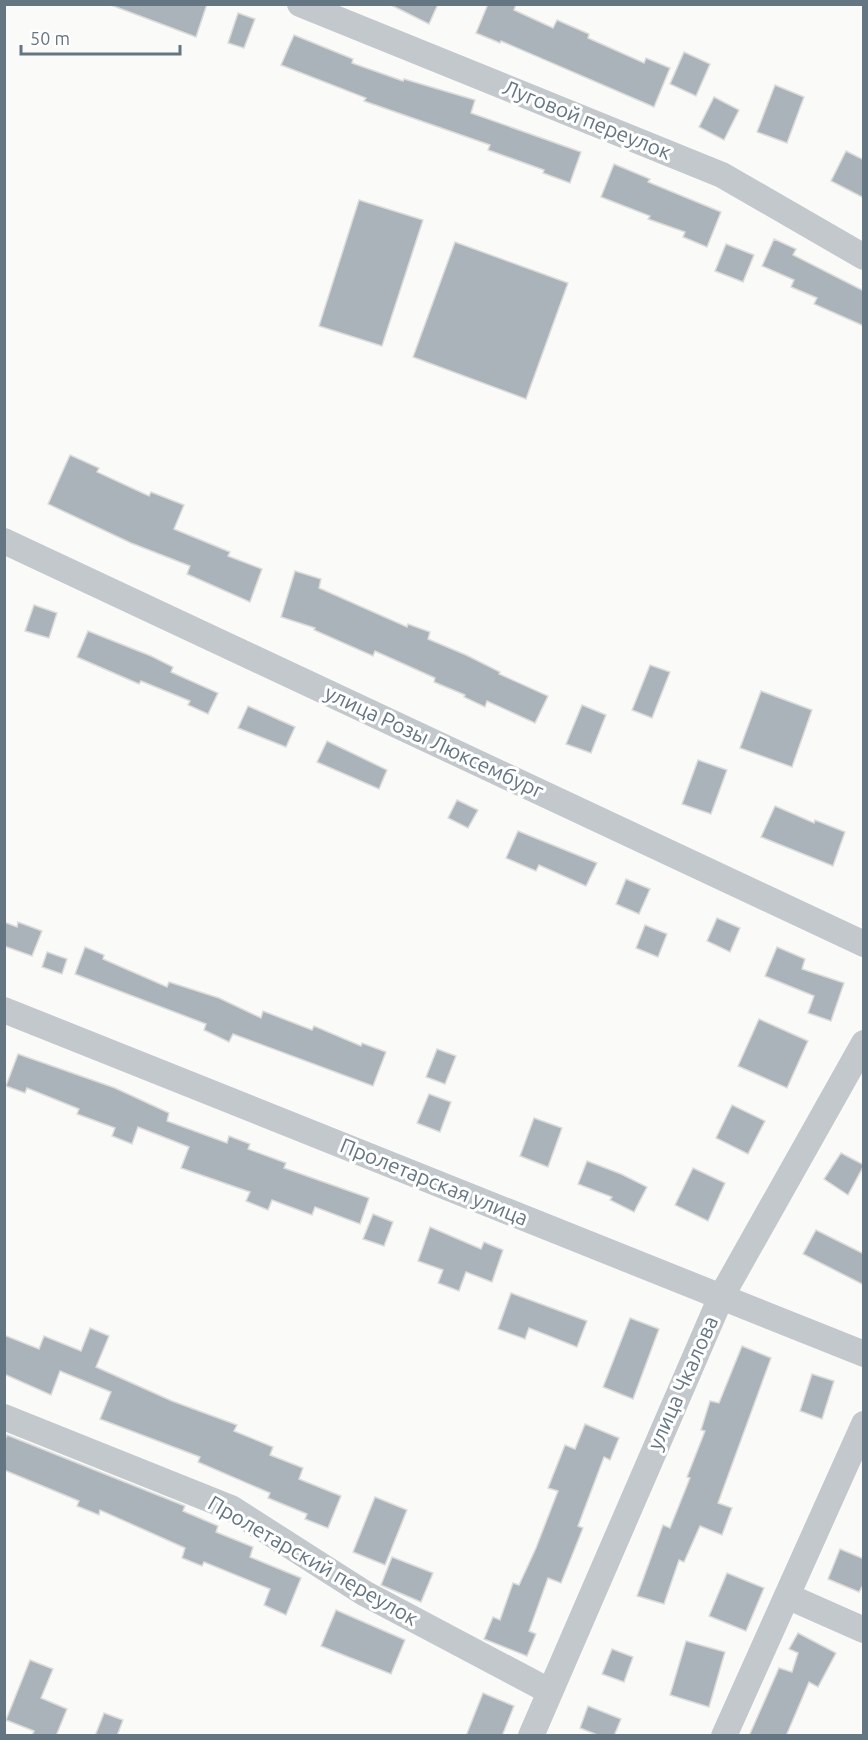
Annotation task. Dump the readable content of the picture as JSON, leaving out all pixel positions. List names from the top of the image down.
{
  "streets": {
    "street": [
      "Луговой переулок",
      "улица Розы Люксембург",
      "Пролетарская улица",
      "улица Чкалова",
      "Пролетарский переулок"
    ]
  },
  "crossings": [
    ["Пролетарская улица", "улица Чкалова"],
    ["улица Чкалова", "Пролетарский переулок"]
  ],
  "scale_bar": "50 m"
}
